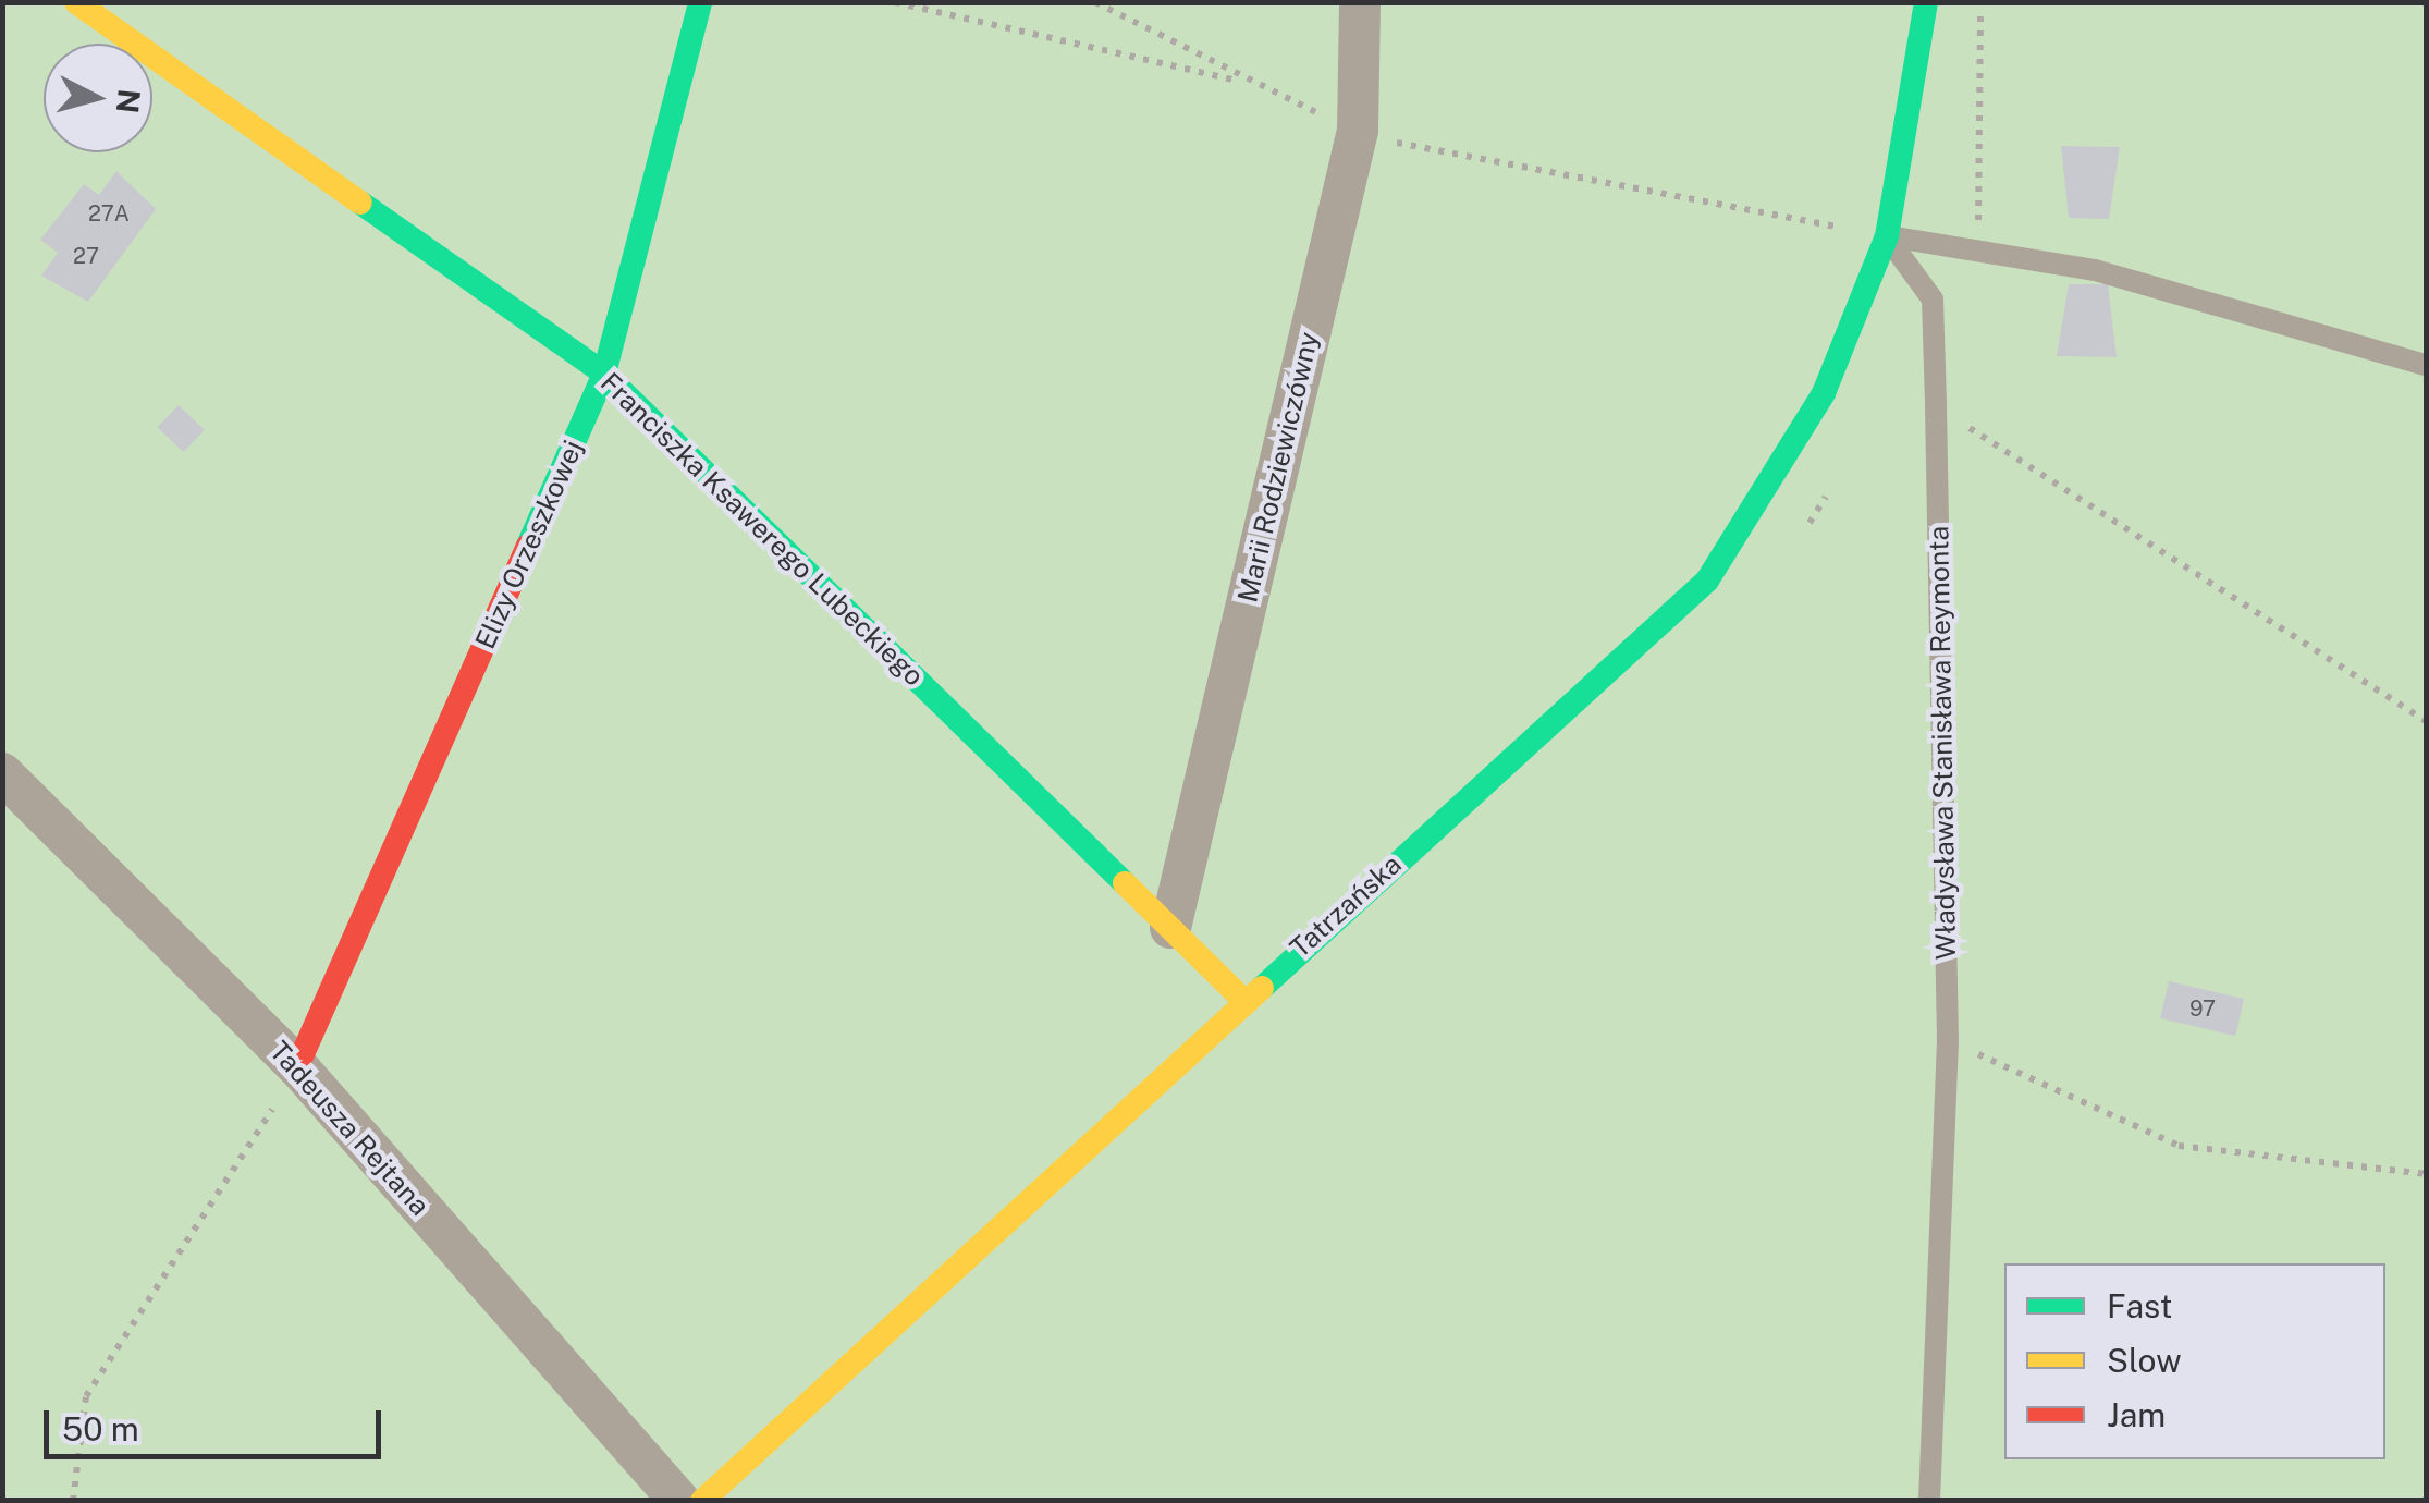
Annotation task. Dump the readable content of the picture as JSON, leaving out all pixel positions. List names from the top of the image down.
{
  "streets": {
    "street": [
      "Marii Rodziewiczówny",
      "Franciszka Ksawerego Lubeckiego",
      "Elizy Orzeszkowej",
      "Tatrzańska",
      "Tadeusza Rejtana"
    ],
    "lane": ["Władysława Stanisława Reymonta"]
  },
  "crossings": [
    ["Marii Rodziewiczówny", "Franciszka Ksawerego Lubeckiego"],
    ["Franciszka Ksawerego Lubeckiego", "Elizy Orzeszkowej"],
    ["Franciszka Ksawerego Lubeckiego", "Tatrzańska"],
    ["Elizy Orzeszkowej", "Tadeusza Rejtana"],
    ["Władysława Stanisława Reymonta", "Tatrzańska"]
  ],
  "house_numbers": ["27A", "27", "97"],
  "legend": ["Fast", "Slow", "Jam"],
  "scale_bar": "50 m",
  "north": "right"
}
